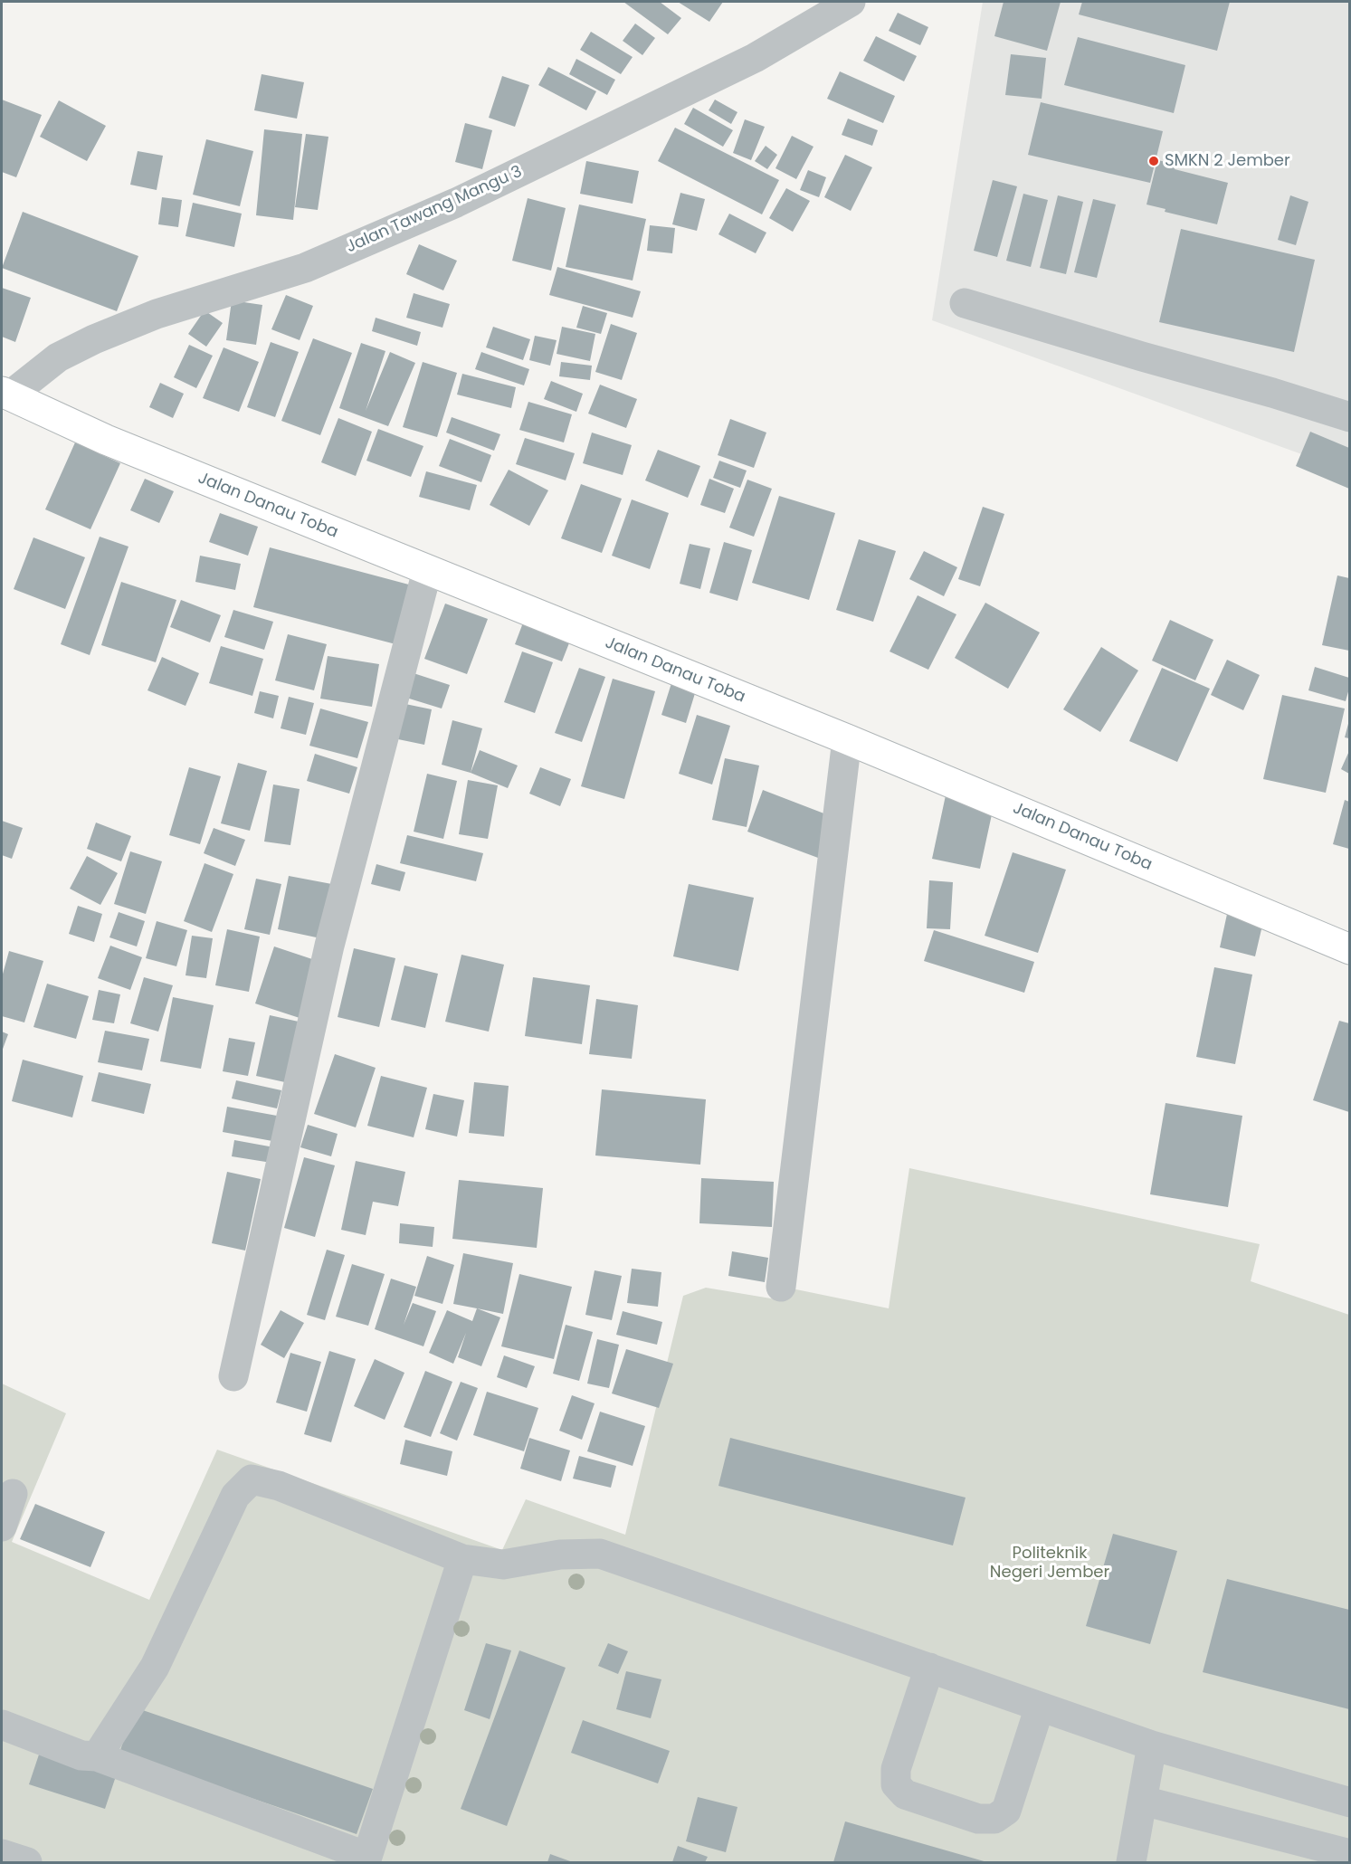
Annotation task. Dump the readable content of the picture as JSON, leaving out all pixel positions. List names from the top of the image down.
{
  "streets": {
    "main road": ["Jalan Danau Toba"],
    "street": ["Jalan Tawang Mangu 3"]
  },
  "crossings": [
    ["Jalan Tawang Mangu 3", "Jalan Danau Toba"]
  ],
  "parks": ["Politeknik Negeri Jember"],
  "places": ["SMKN 2 Jember"]
}
